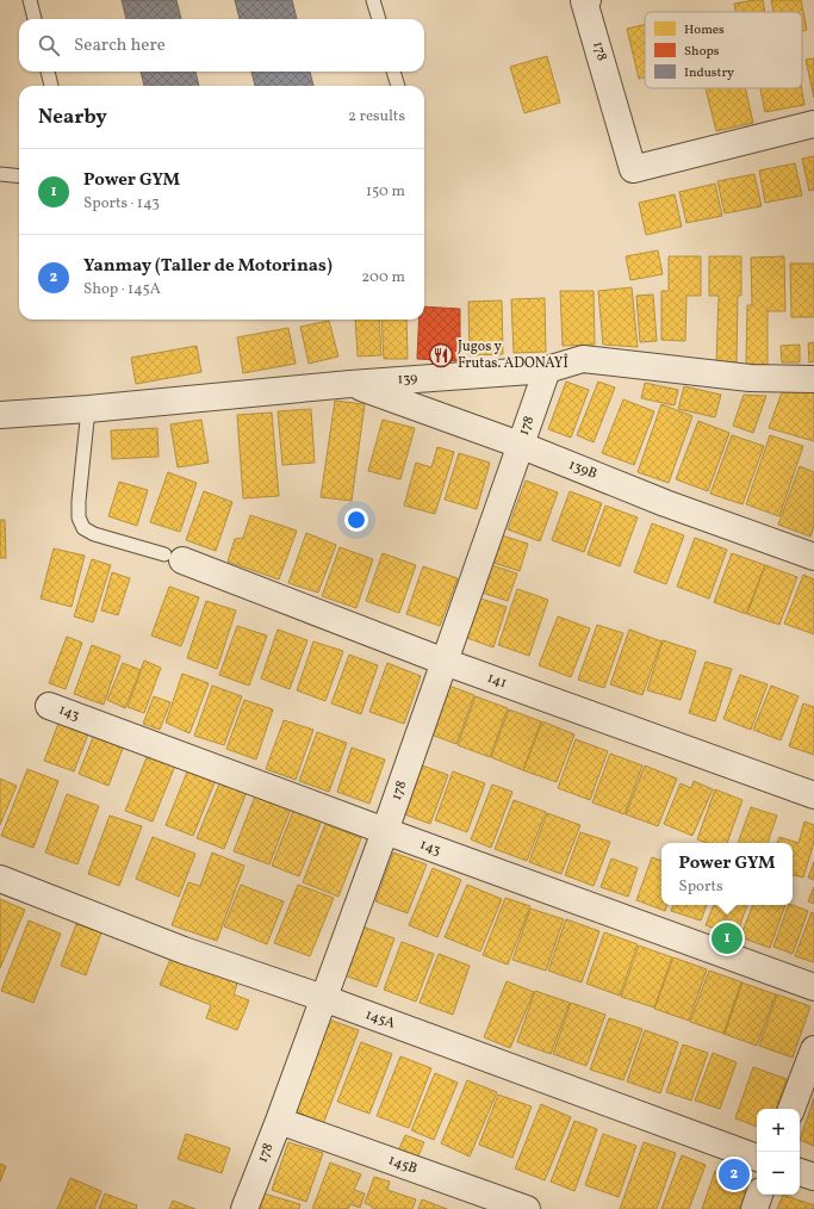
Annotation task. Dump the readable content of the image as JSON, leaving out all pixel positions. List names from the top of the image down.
{
  "streets": {
    "street": [
      "178",
      "139",
      "139B",
      "141",
      "143",
      "145A",
      "145B"
    ]
  },
  "crossings": [
    ["178", "139"],
    ["178", "139B"],
    ["178", "141"],
    ["178", "143"],
    ["178", "145A"],
    ["178", "145B"],
    ["139", "139B"]
  ],
  "places": {
    "restaurant": ["Jugos y Frutas. ADONAYÎ"]
  },
  "legend": ["Homes", "Shops", "Industry"],
  "page": {
    "search": "Search here",
    "heading": ["Nearby", "2 results"],
    "list": [
      {
        "mark": "1",
        "name": "Power GYM",
        "note": "Sports · 143",
        "value": "150 m"
      },
      {
        "mark": "2",
        "name": "Yanmay (Taller de Motorinas)",
        "note": "Shop · 145A",
        "value": "200 m"
      }
    ],
    "popup": ["Power GYM", "Sports"],
    "pins": ["1", "2"],
    "map_buttons": ["+", "−"]
  }
}
